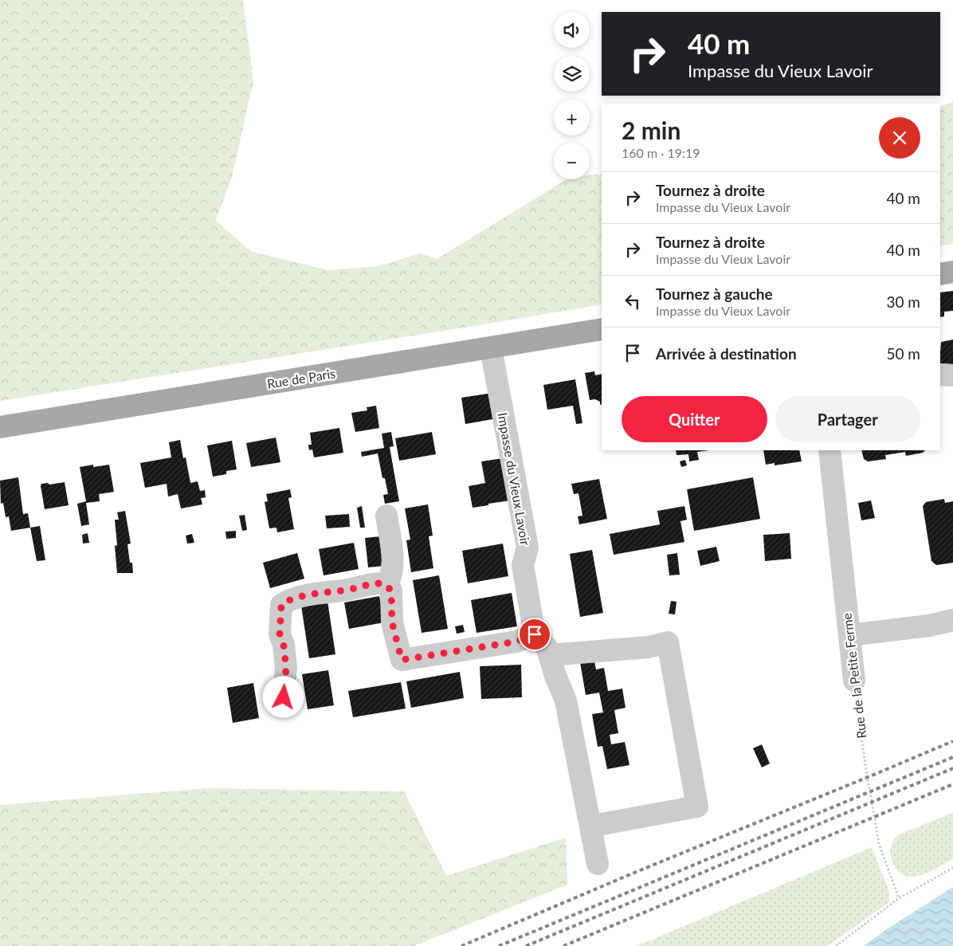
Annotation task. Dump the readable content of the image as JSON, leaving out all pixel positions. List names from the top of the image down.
{
  "streets": {
    "main road": ["Rue de Paris"],
    "street": ["Impasse du Vieux Lavoir", "Rue de la Petite Ferme"]
  },
  "crossings": [
    ["Rue de Paris", "Impasse du Vieux Lavoir"]
  ],
  "page": {
    "map_buttons": ["+", "−"],
    "turn": ["40 m", "Impasse du Vieux Lavoir"],
    "heading": ["2 min", "160 m · 19:19"],
    "list": [
      {
        "name": "Tournez à droite",
        "note": "Impasse du Vieux Lavoir",
        "value": "40 m"
      },
      {
        "name": "Tournez à droite",
        "note": "Impasse du Vieux Lavoir",
        "value": "40 m"
      },
      {
        "name": "Tournez à gauche",
        "note": "Impasse du Vieux Lavoir",
        "value": "30 m"
      },
      {
        "name": "Arrivée à destination",
        "value": "50 m"
      }
    ],
    "buttons": ["Quitter", "Partager"]
  }
}
